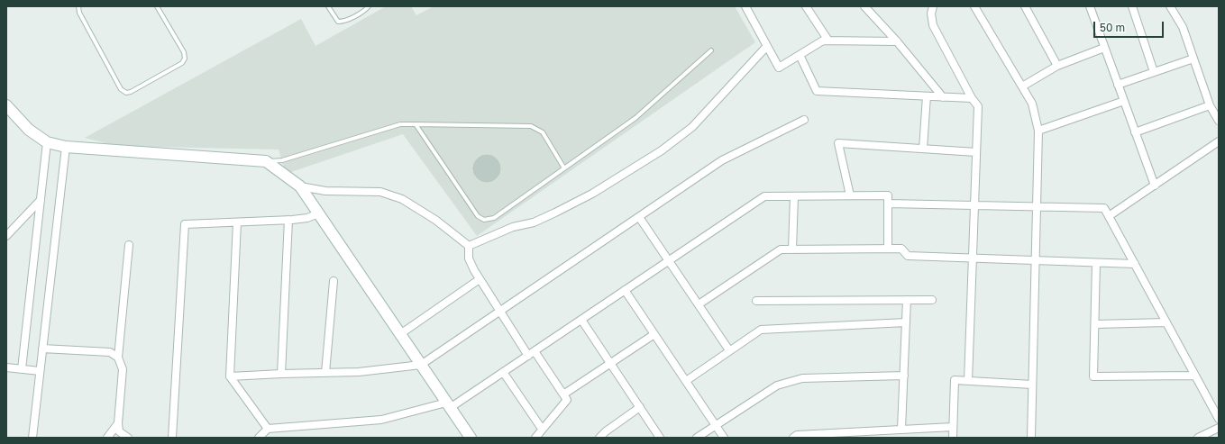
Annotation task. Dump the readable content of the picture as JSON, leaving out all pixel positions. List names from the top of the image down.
{
  "scale_bar": "50 m"
}
